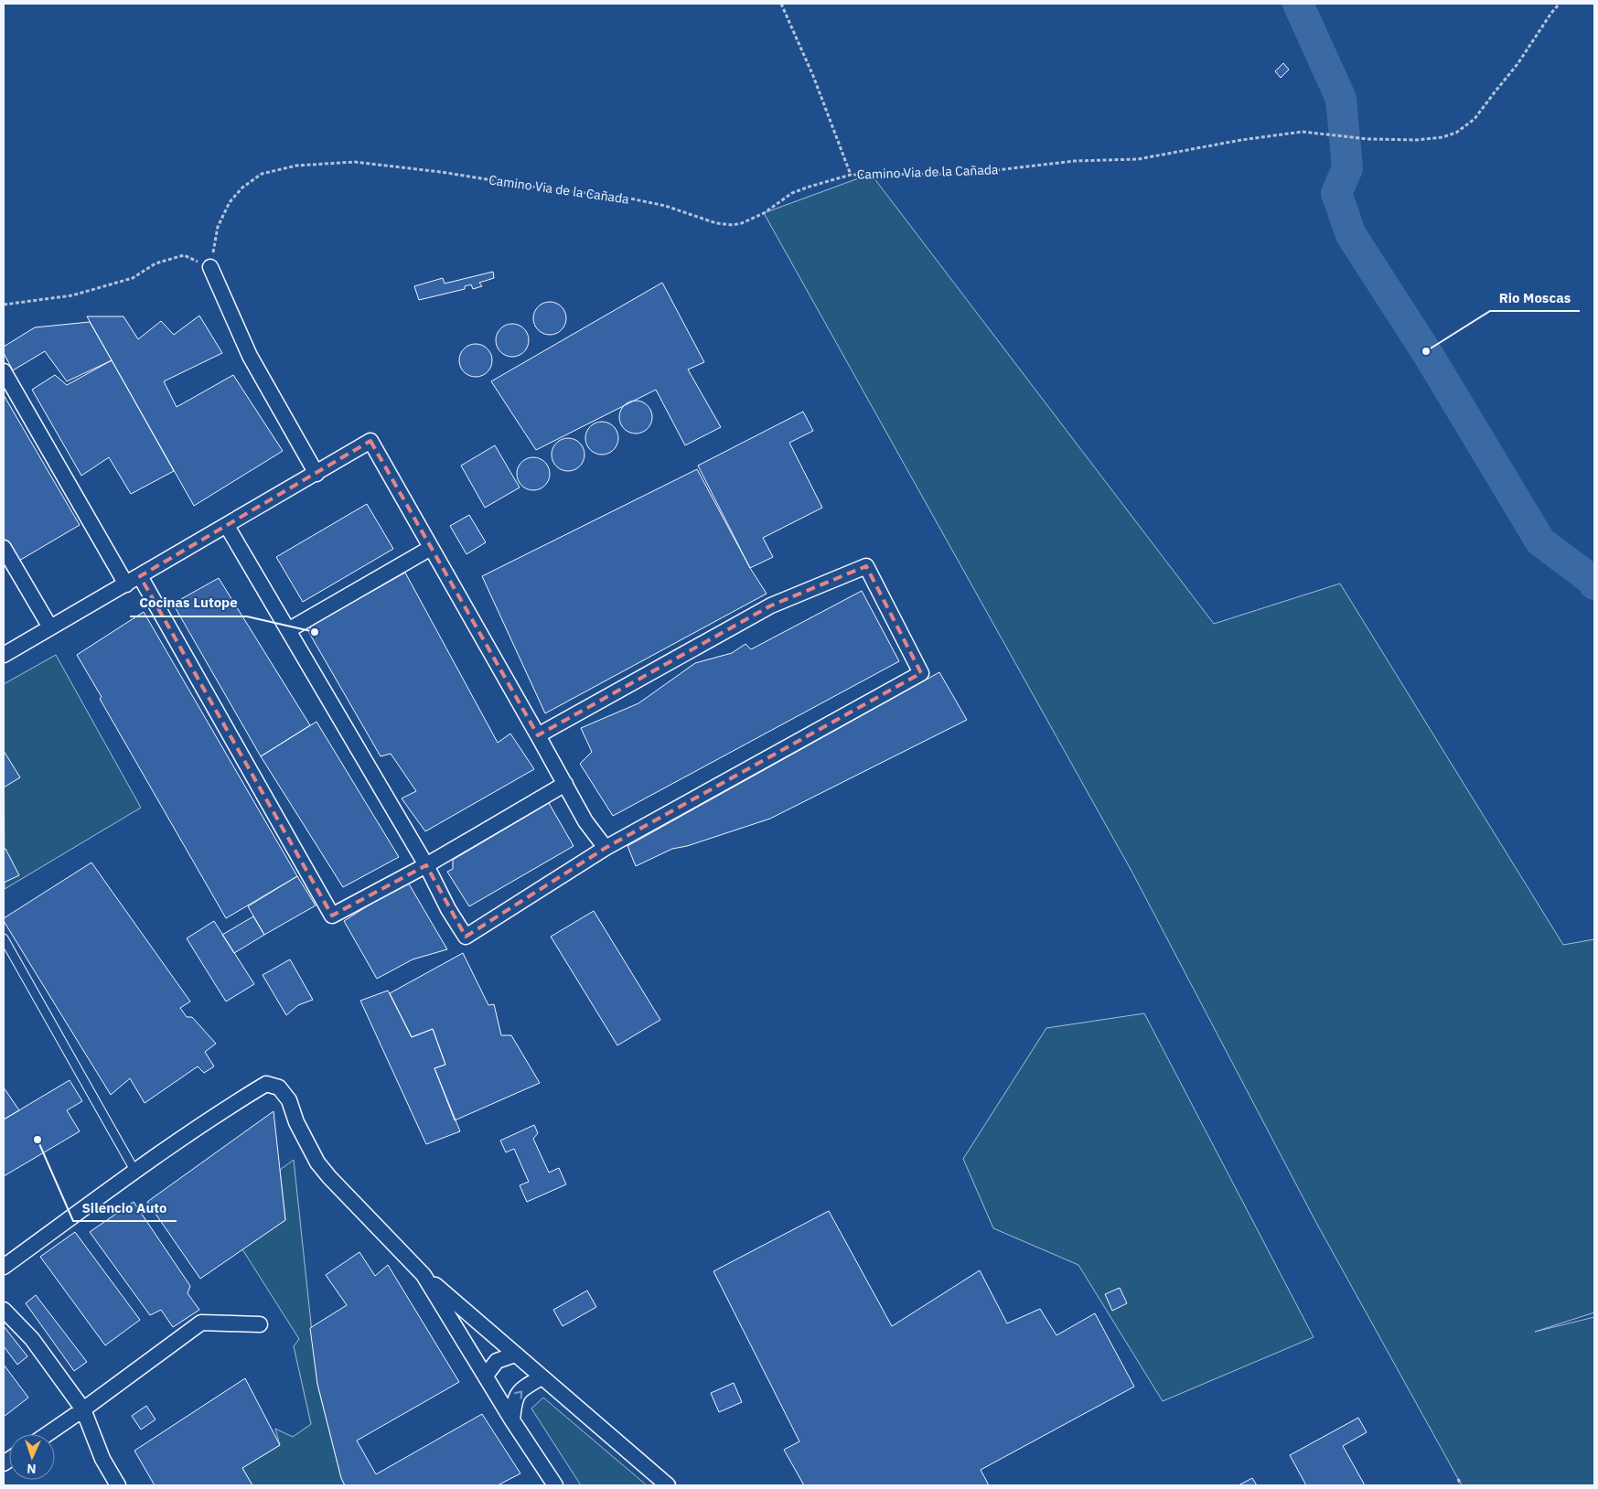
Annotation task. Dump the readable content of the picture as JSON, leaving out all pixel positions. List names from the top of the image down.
{
  "streets": {
    "path": ["Camino Via de la Cañada"]
  },
  "places": ["Rio Moscas", "Cocinas Lutope", "Silencio Auto"],
  "north": "bottom"
}
